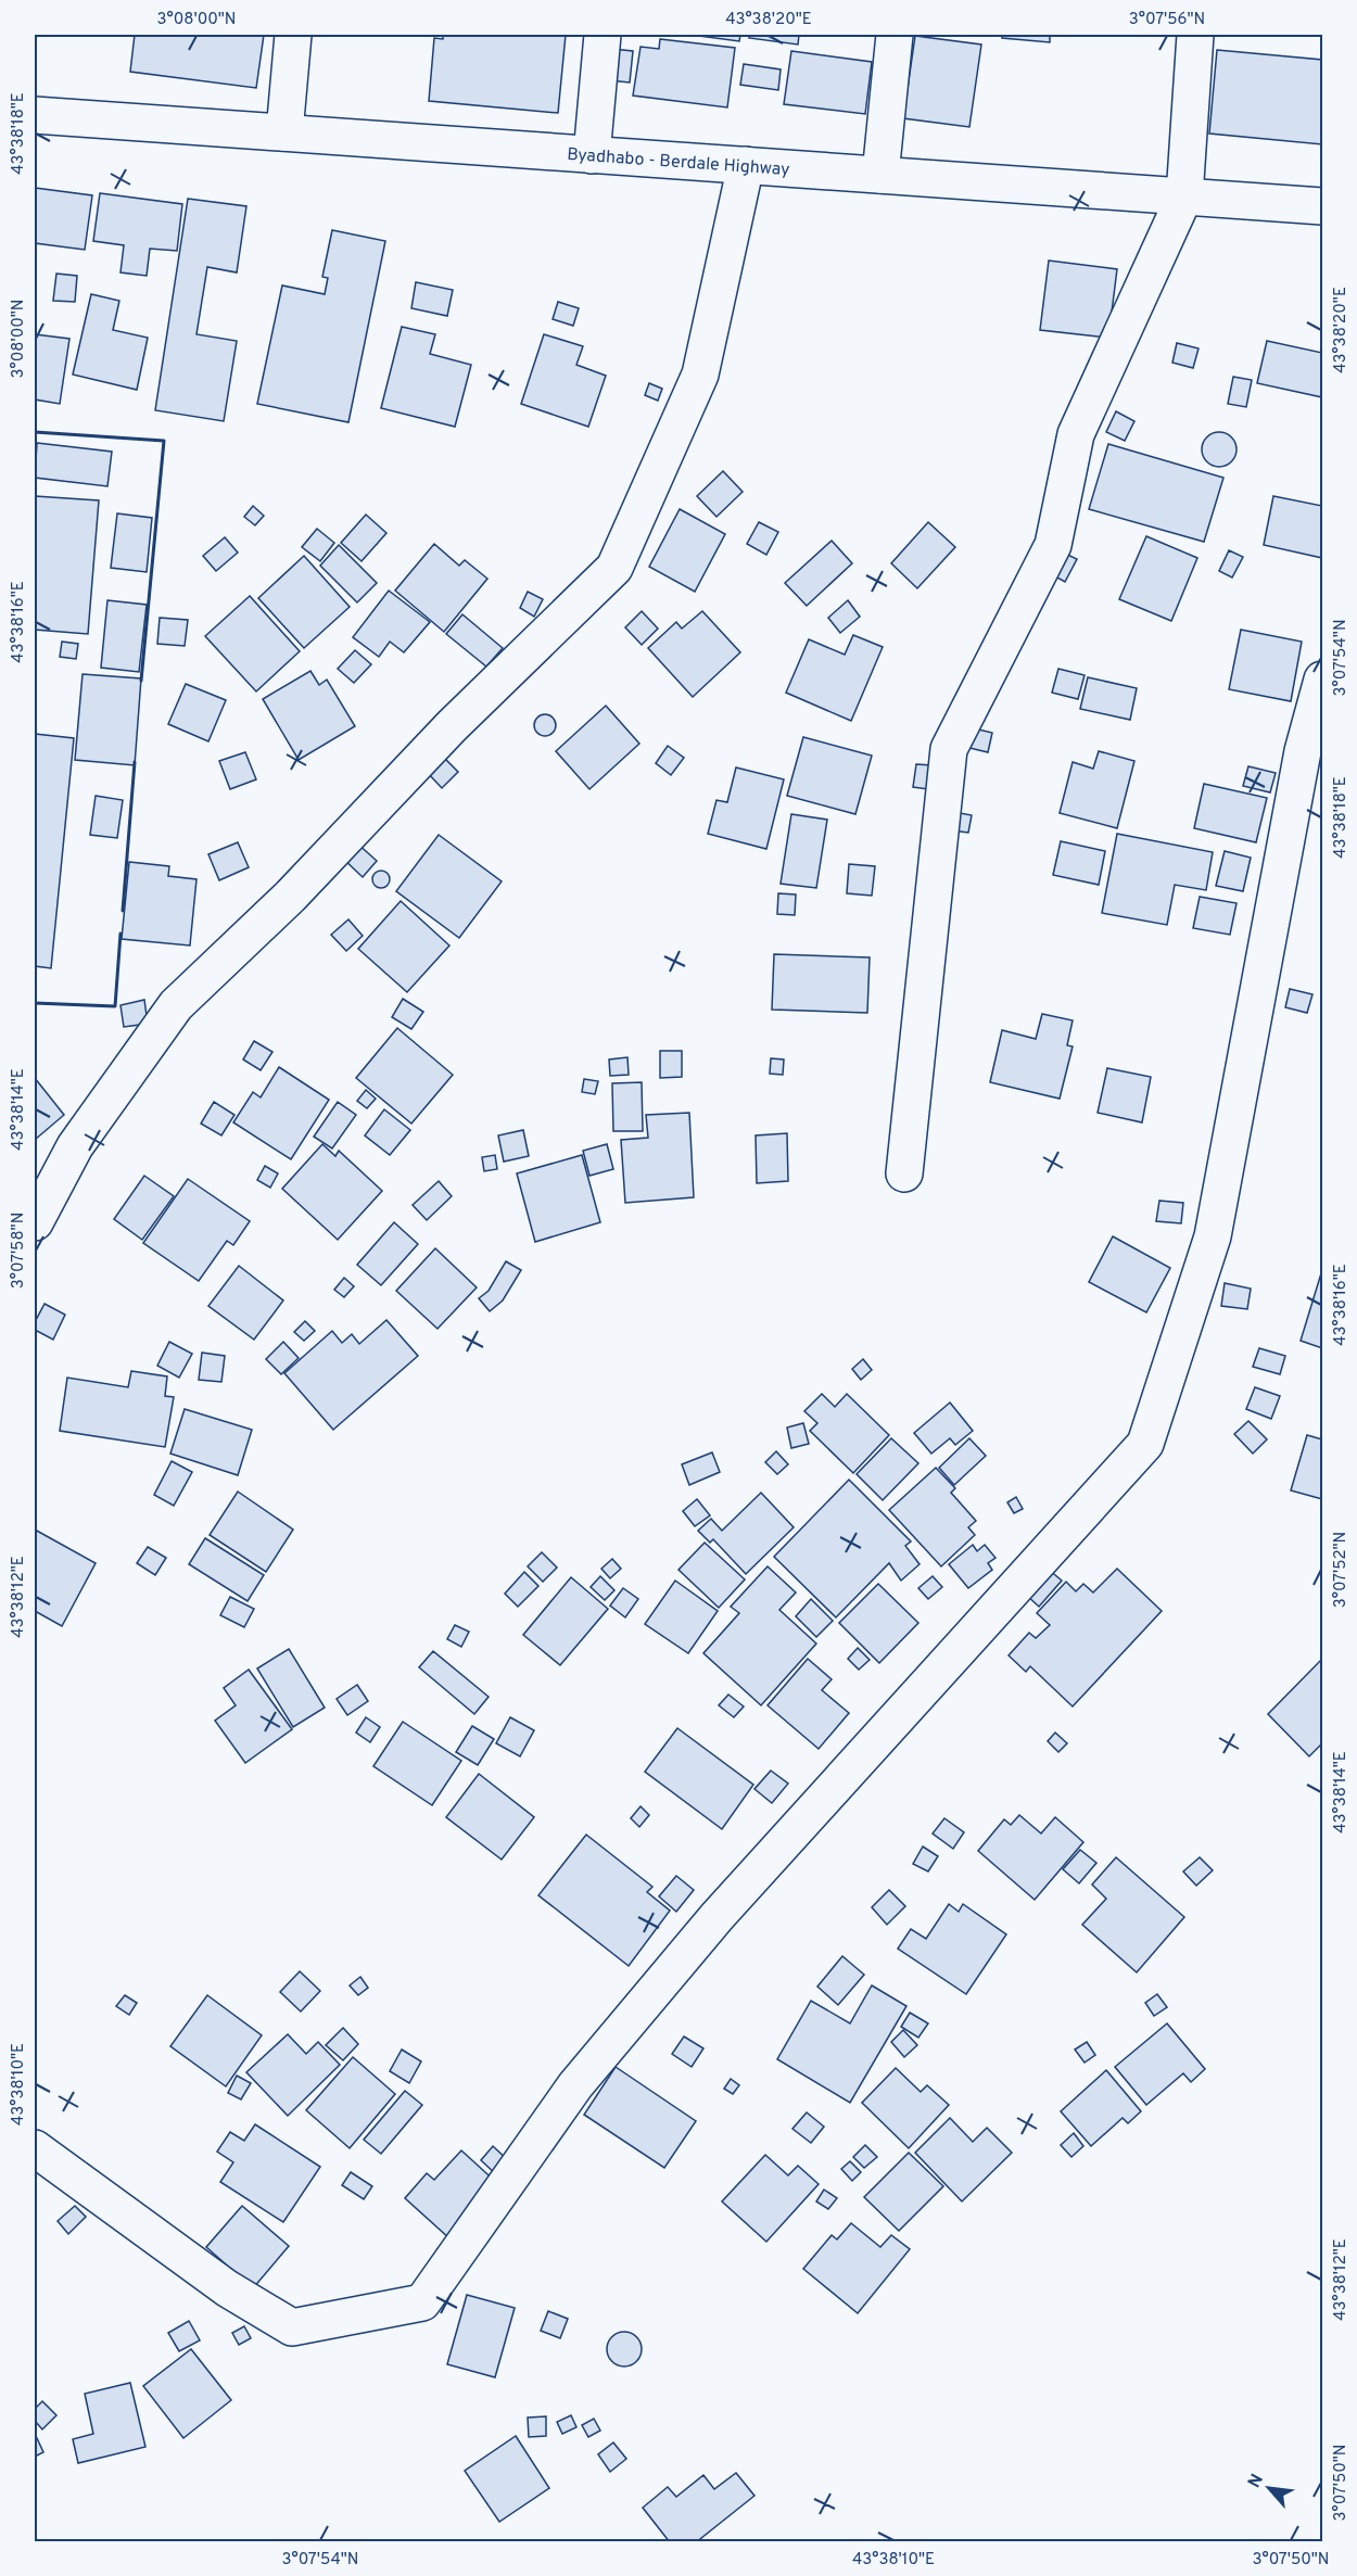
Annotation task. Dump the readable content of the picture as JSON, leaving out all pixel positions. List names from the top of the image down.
{
  "streets": {
    "street": ["Byadhabo - Berdale Highway"]
  },
  "north": "top left",
  "coordinates": [
    "3°08'00\"N",
    "43°38'20\"E",
    "3°07'56\"N",
    "43°38'18\"E",
    "43°38'16\"E",
    "3°07'54\"N",
    "43°38'14\"E",
    "3°07'58\"N",
    "3°07'52\"N",
    "43°38'12\"E",
    "43°38'10\"E",
    "3°07'50\"N"
  ]
}
